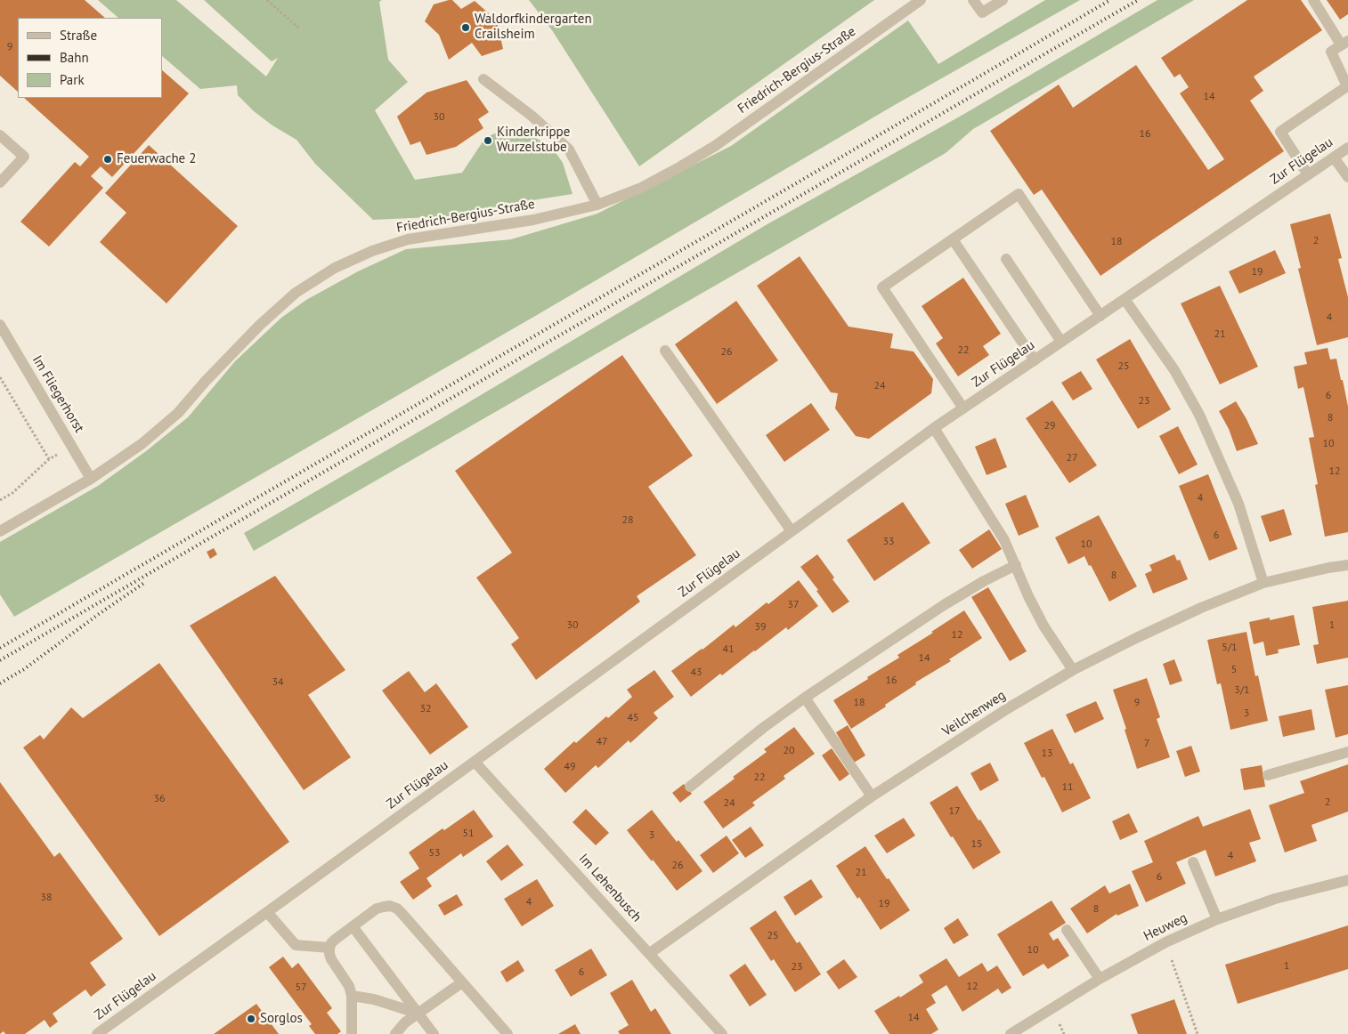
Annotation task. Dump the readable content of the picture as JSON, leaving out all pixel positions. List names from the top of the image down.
{
  "streets": {
    "street": [
      "Friedrich-Bergius-Straße",
      "Zur Flügelau",
      "Im Fliegerhorst",
      "Veilchenweg",
      "Im Lehenbusch",
      "Heuweg"
    ]
  },
  "crossings": [
    ["Friedrich-Bergius-Straße", "Im Fliegerhorst"],
    ["Zur Flügelau", "Im Lehenbusch"],
    ["Veilchenweg", "Im Lehenbusch"]
  ],
  "places": [
    "Waldorfkindergarten Crailsheim",
    "Kinderkrippe Wurzelstube",
    "Feuerwache 2",
    "Sorglos"
  ],
  "house_numbers": [
    "9",
    "14",
    "30",
    "16",
    "2",
    "18",
    "19",
    "4",
    "21",
    "22",
    "26",
    "25",
    "24",
    "6",
    "23",
    "8",
    "29",
    "10",
    "27",
    "12",
    "4",
    "28",
    "6",
    "33",
    "10",
    "8",
    "37",
    "30",
    "1",
    "39",
    "12",
    "5/1",
    "41",
    "14",
    "5",
    "43",
    "16",
    "34",
    "3/1",
    "18",
    "9",
    "32",
    "3",
    "45",
    "47",
    "7",
    "20",
    "13",
    "49",
    "22",
    "11",
    "36",
    "2",
    "24",
    "17",
    "51",
    "3",
    "15",
    "53",
    "4",
    "26",
    "21",
    "6",
    "38",
    "4",
    "19",
    "8",
    "25",
    "10",
    "1",
    "23",
    "6",
    "12",
    "57",
    "14"
  ],
  "legend": ["Straße", "Bahn", "Park"]
}
